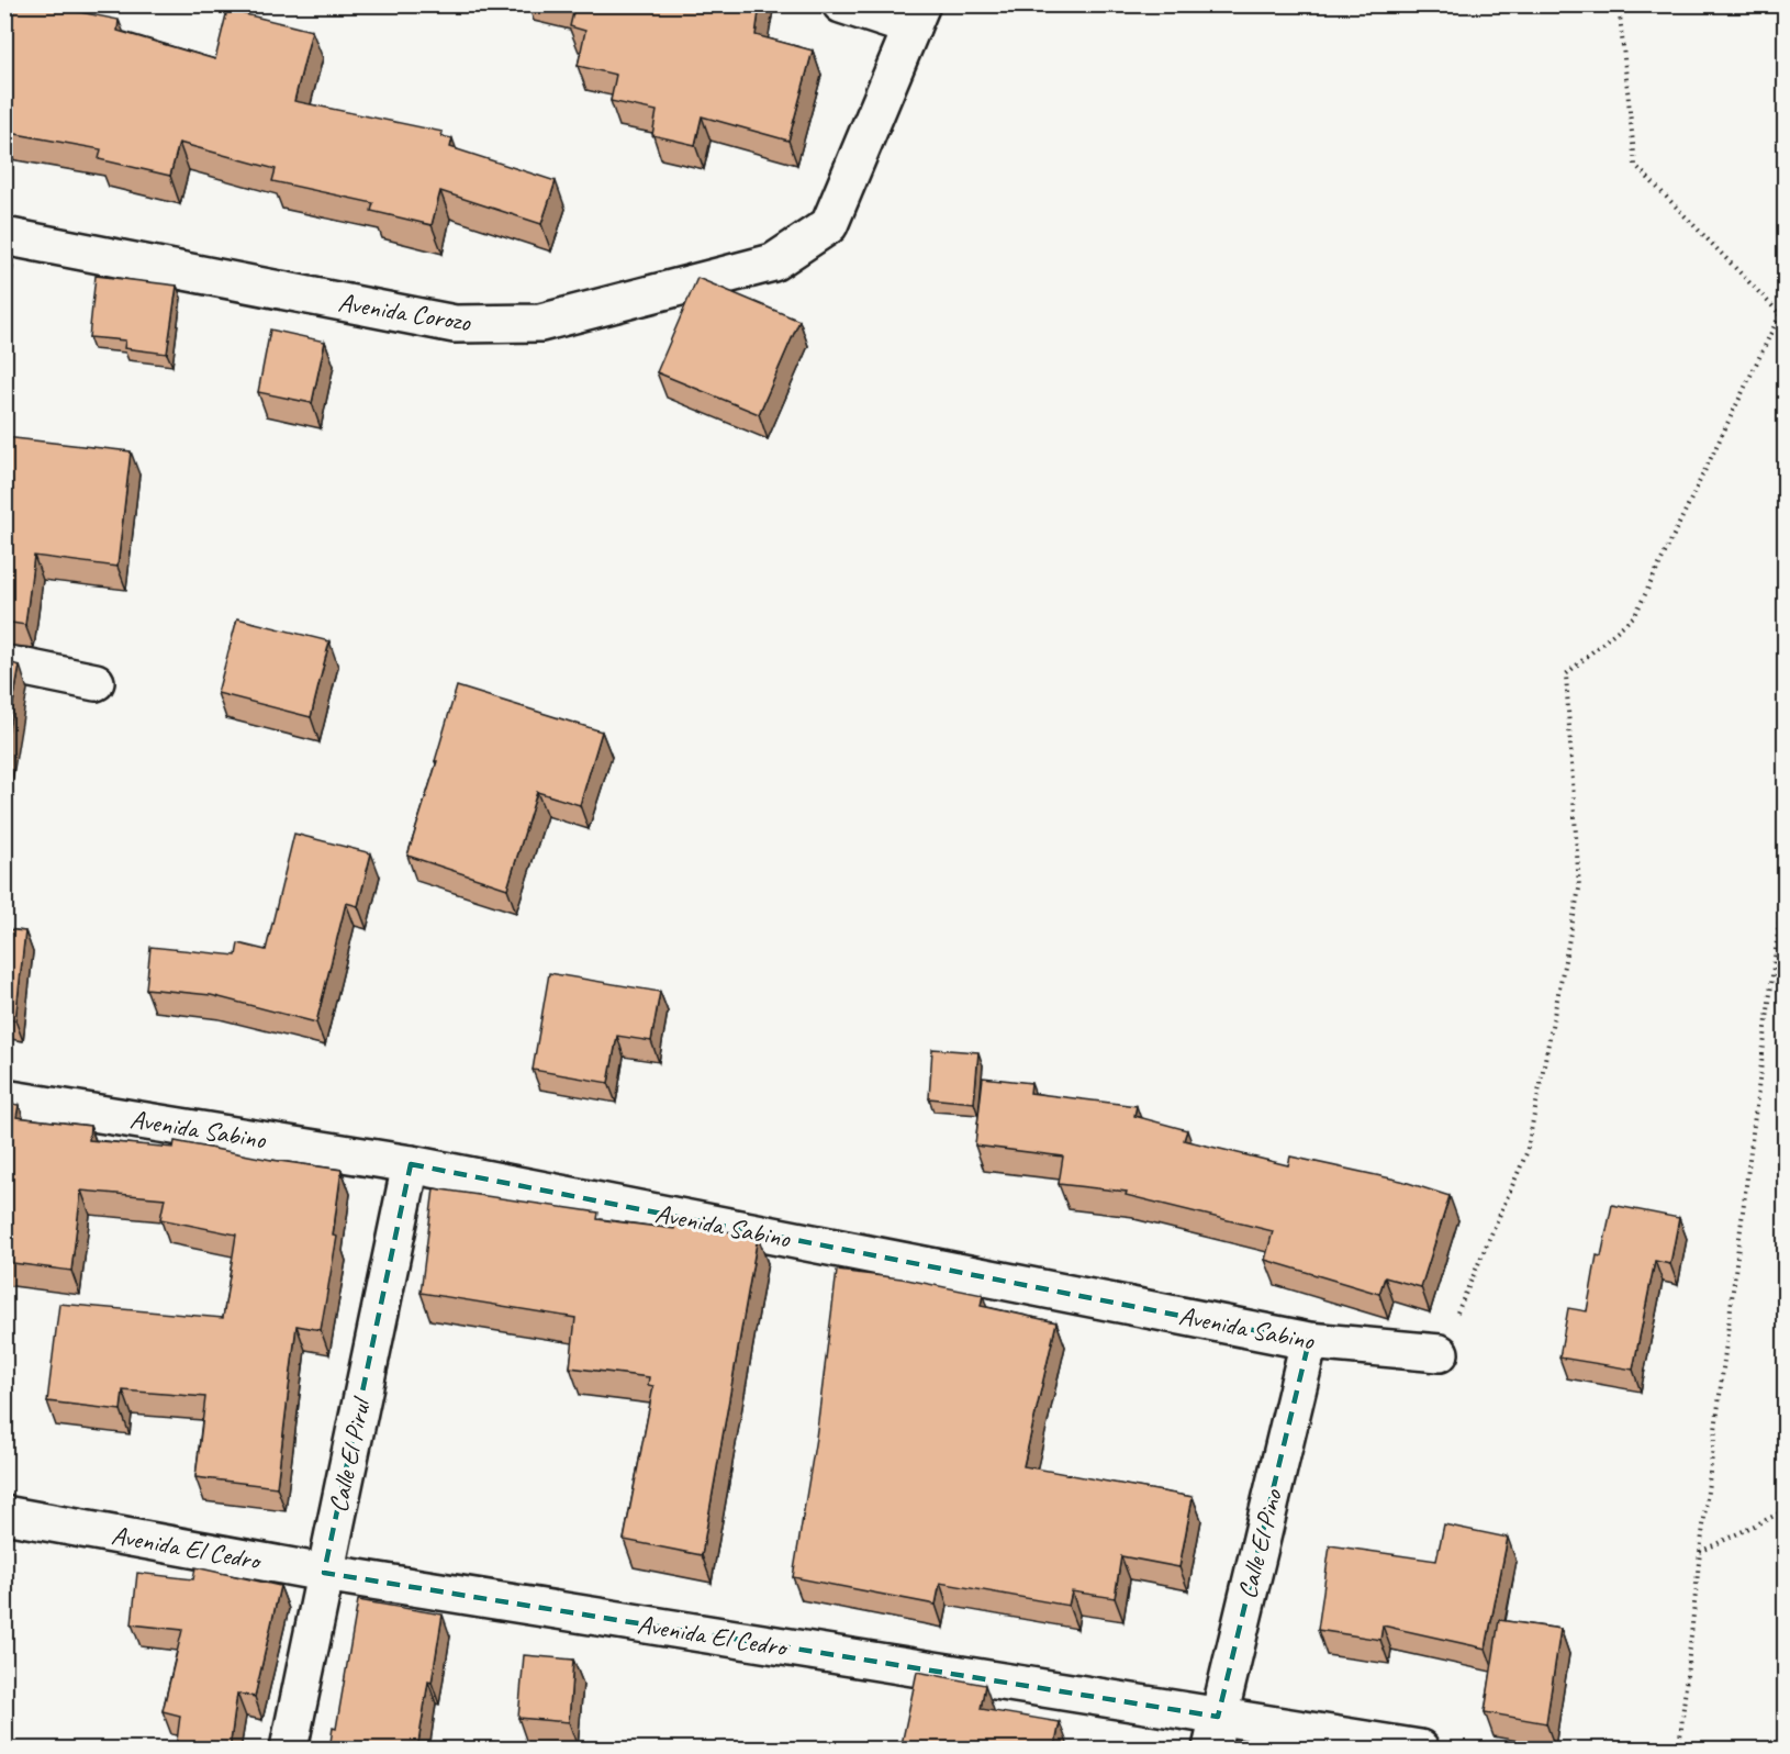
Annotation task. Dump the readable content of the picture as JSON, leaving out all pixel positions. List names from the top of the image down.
{
  "streets": {
    "street": [
      "Avenida Corozo",
      "Avenida Sabino",
      "Calle El Pirul",
      "Calle El Pino",
      "Avenida El Cedro"
    ]
  },
  "crossings": [
    ["Avenida Sabino", "Calle El Pirul"],
    ["Avenida Sabino", "Calle El Pino"],
    ["Calle El Pirul", "Avenida El Cedro"],
    ["Calle El Pino", "Avenida El Cedro"]
  ]
}
